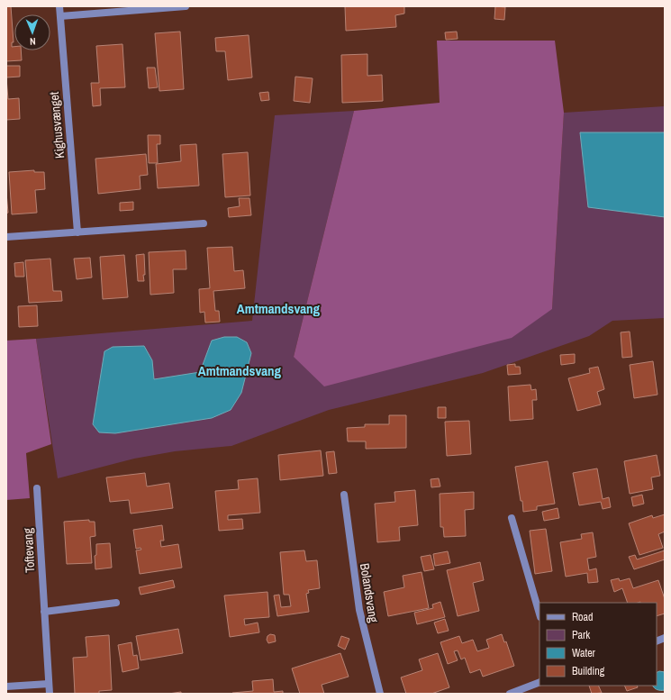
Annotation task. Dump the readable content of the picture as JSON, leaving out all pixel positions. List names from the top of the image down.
{
  "streets": {
    "street": ["Kighusvænget", "Toftevang", "Bolandsvang"]
  },
  "districts": ["Amtmandsvang", "Amtmandsvang"],
  "legend": [
    "Road",
    "Park",
    "Water",
    "Building"
  ],
  "north": "bottom"
}
